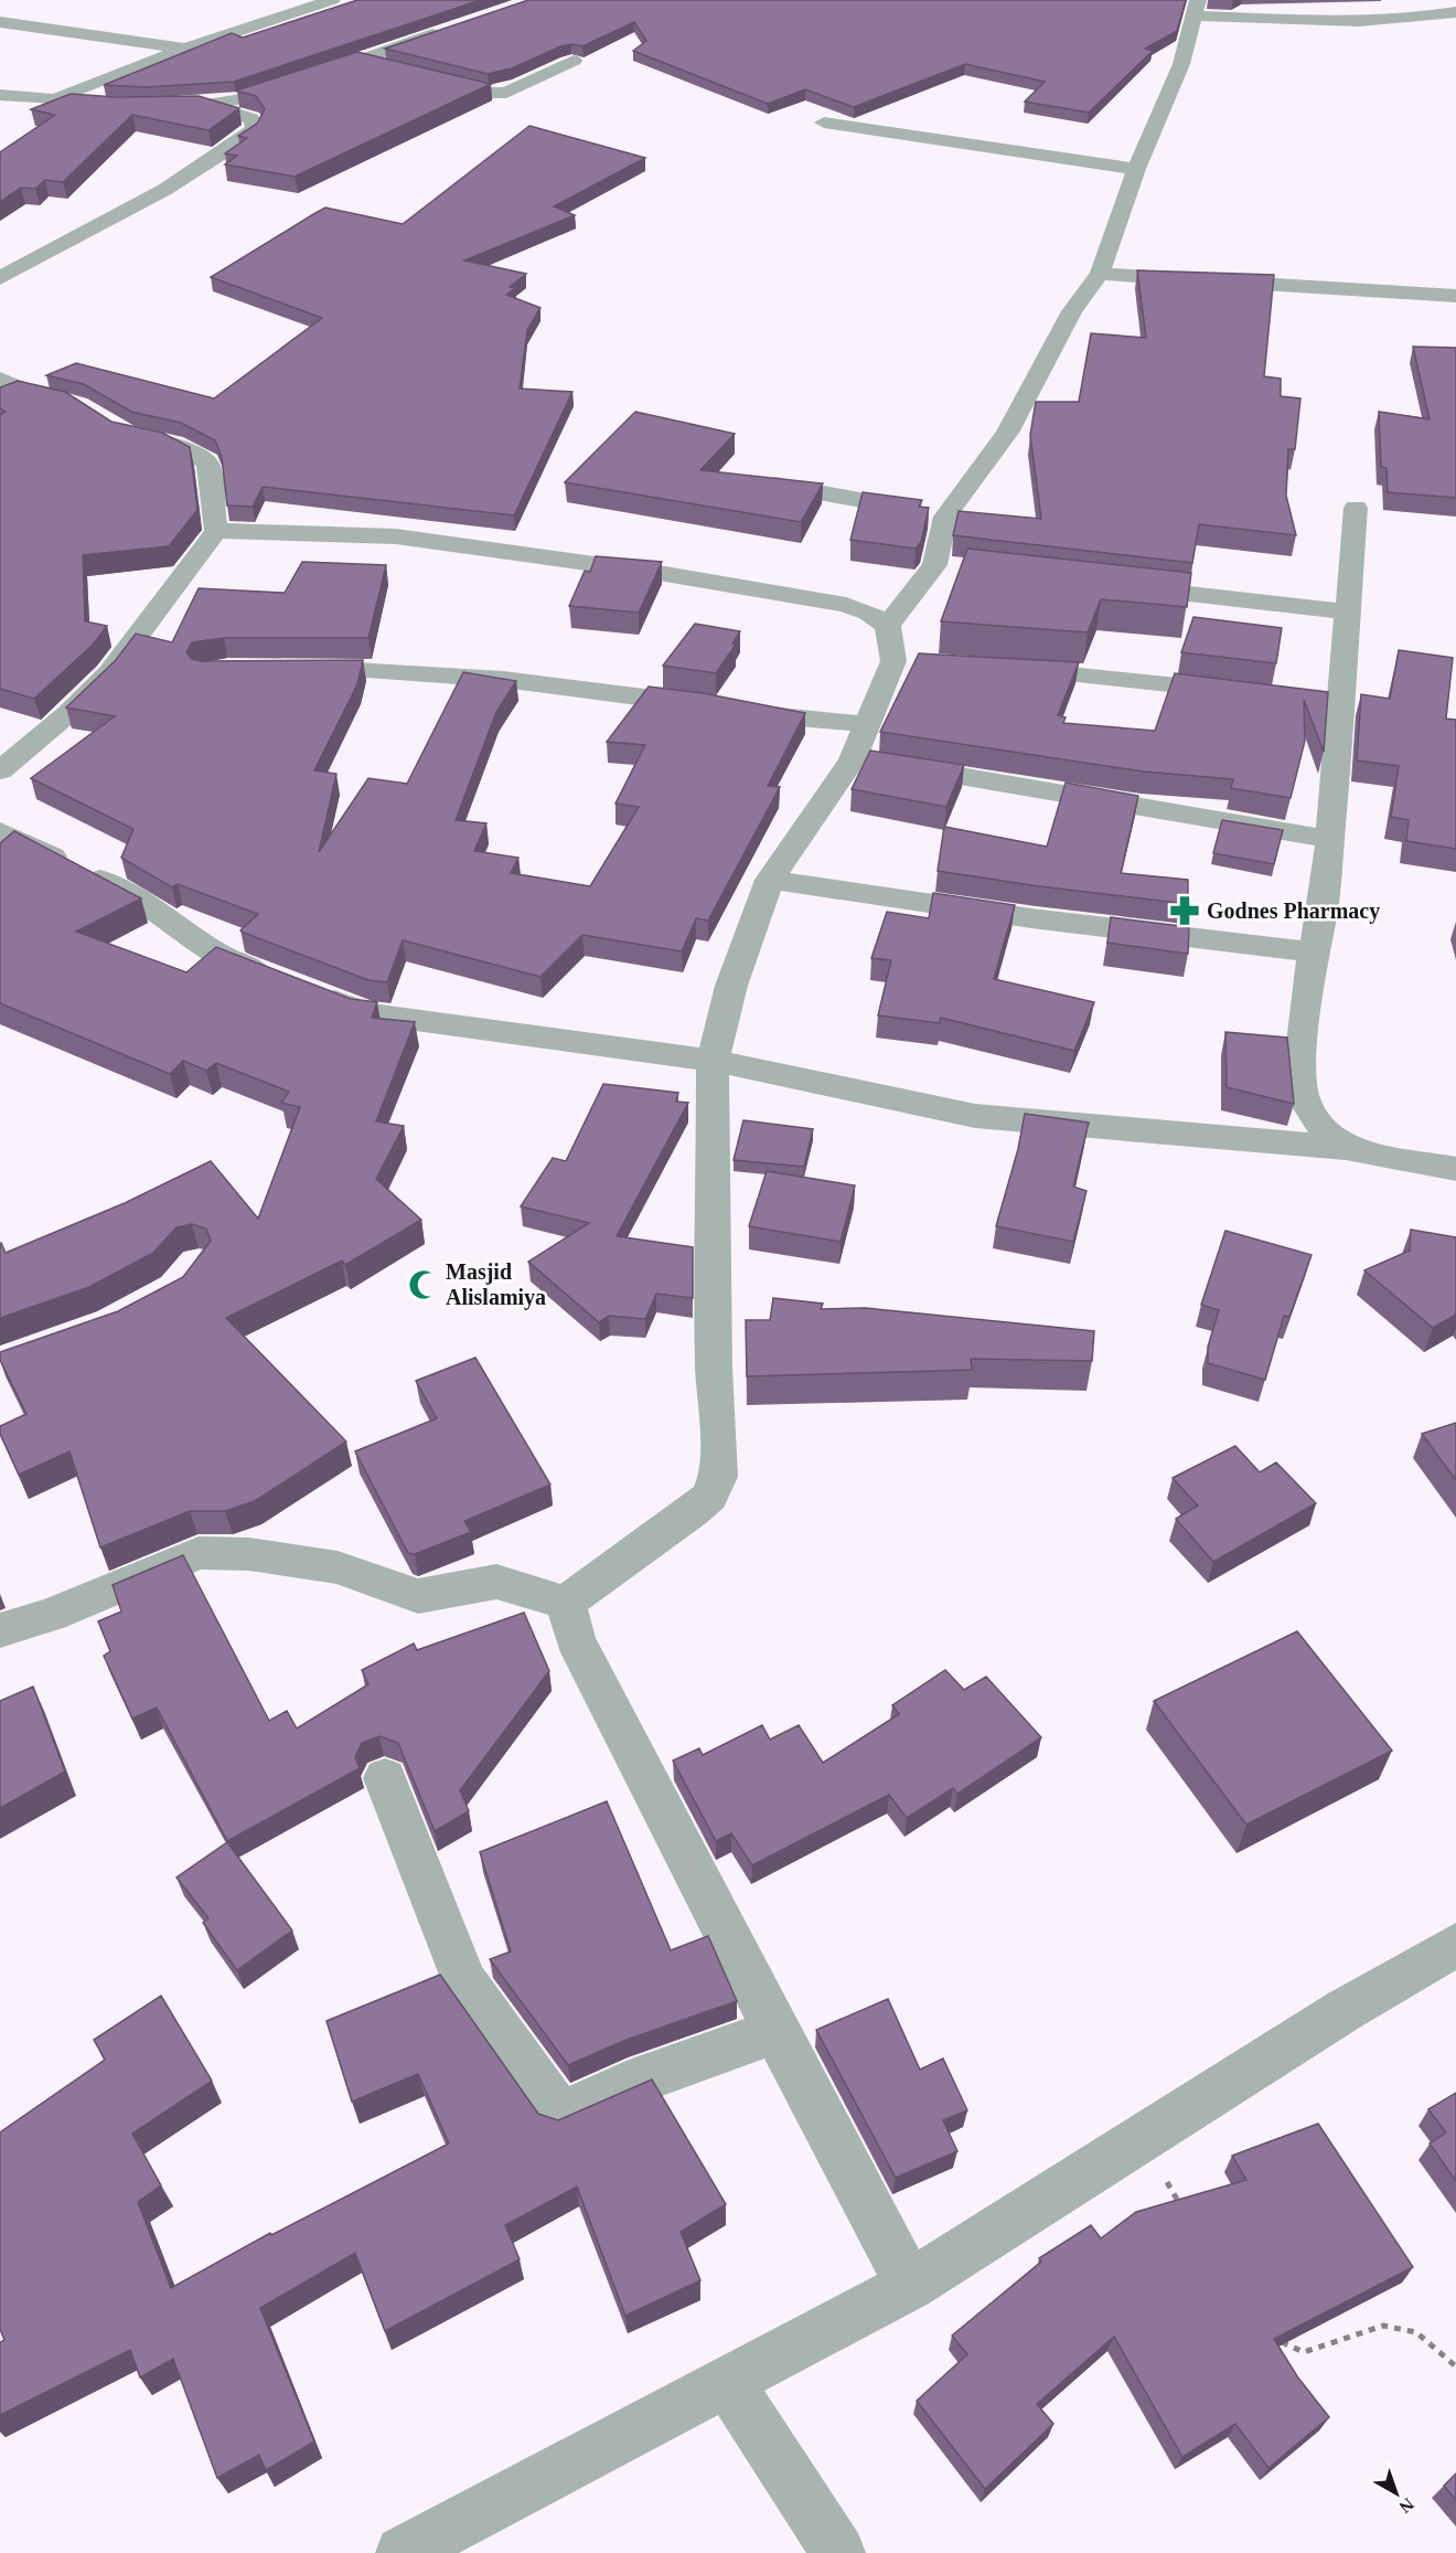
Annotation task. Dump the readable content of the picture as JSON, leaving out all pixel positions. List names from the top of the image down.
{
  "places": {
    "pharmacy": ["Godnes Pharmacy"],
    "mosque": ["Masjid Alislamiya"]
  },
  "north": "bottom right"
}
